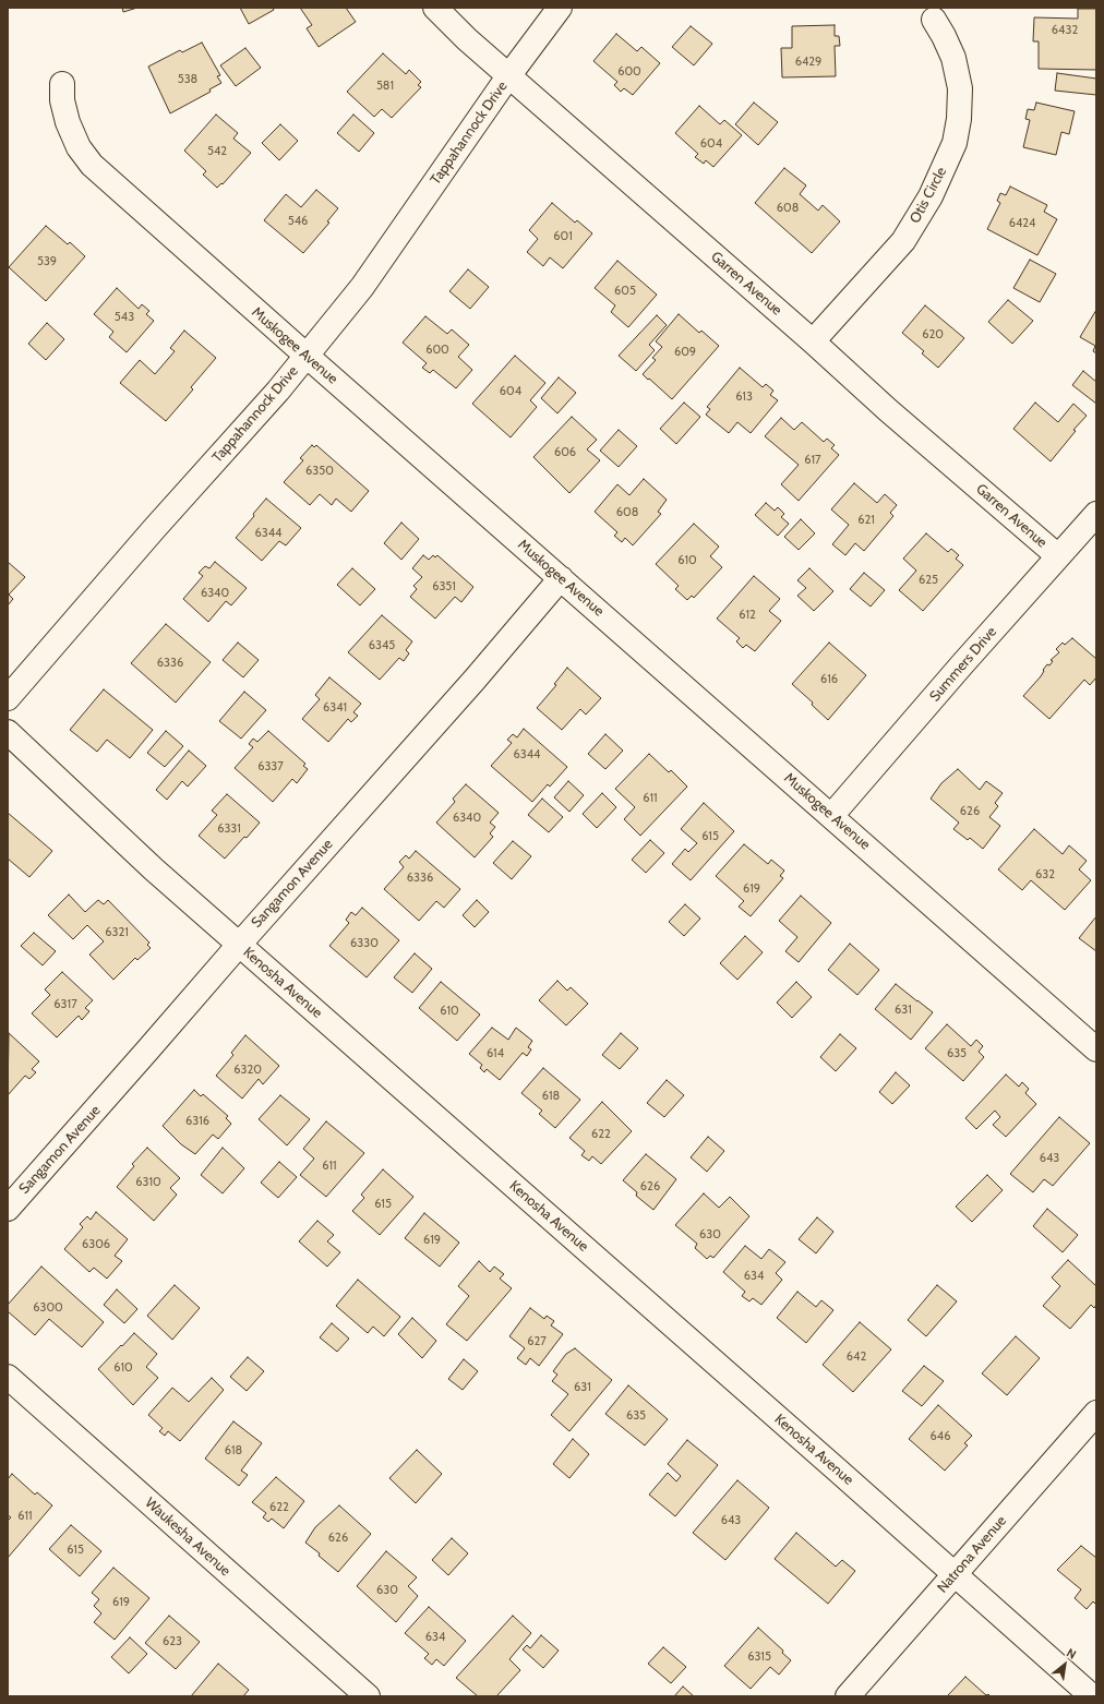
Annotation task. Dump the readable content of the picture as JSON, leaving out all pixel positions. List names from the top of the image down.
{
  "streets": {
    "street": [
      "Tappahannock Drive",
      "Otis Circle",
      "Garren Avenue",
      "Muskogee Avenue",
      "Summers Drive",
      "Sangamon Avenue",
      "Kenosha Avenue",
      "Waukesha Avenue",
      "Natrona Avenue"
    ]
  },
  "crossings": [
    ["Tappahannock Drive", "Garren Avenue"],
    ["Tappahannock Drive", "Muskogee Avenue"],
    ["Otis Circle", "Garren Avenue"],
    ["Garren Avenue", "Summers Drive"],
    ["Muskogee Avenue", "Summers Drive"],
    ["Muskogee Avenue", "Sangamon Avenue"],
    ["Sangamon Avenue", "Kenosha Avenue"],
    ["Kenosha Avenue", "Natrona Avenue"]
  ],
  "house_numbers": [
    "6432",
    "6429",
    "600",
    "538",
    "581",
    "604",
    "542",
    "608",
    "546",
    "6424",
    "601",
    "539",
    "605",
    "543",
    "620",
    "600",
    "609",
    "604",
    "613",
    "606",
    "617",
    "6350",
    "608",
    "621",
    "6344",
    "610",
    "625",
    "6351",
    "6340",
    "612",
    "6345",
    "6336",
    "616",
    "6341",
    "6344",
    "6337",
    "611",
    "626",
    "6340",
    "6331",
    "615",
    "632",
    "6336",
    "619",
    "6321",
    "6330",
    "6317",
    "631",
    "610",
    "614",
    "635",
    "6320",
    "618",
    "6316",
    "622",
    "643",
    "611",
    "6310",
    "626",
    "615",
    "630",
    "619",
    "6306",
    "634",
    "6300",
    "627",
    "642",
    "610",
    "631",
    "635",
    "646",
    "618",
    "622",
    "611",
    "643",
    "626",
    "615",
    "630",
    "619",
    "634",
    "623",
    "6315"
  ],
  "north": "top right"
}
